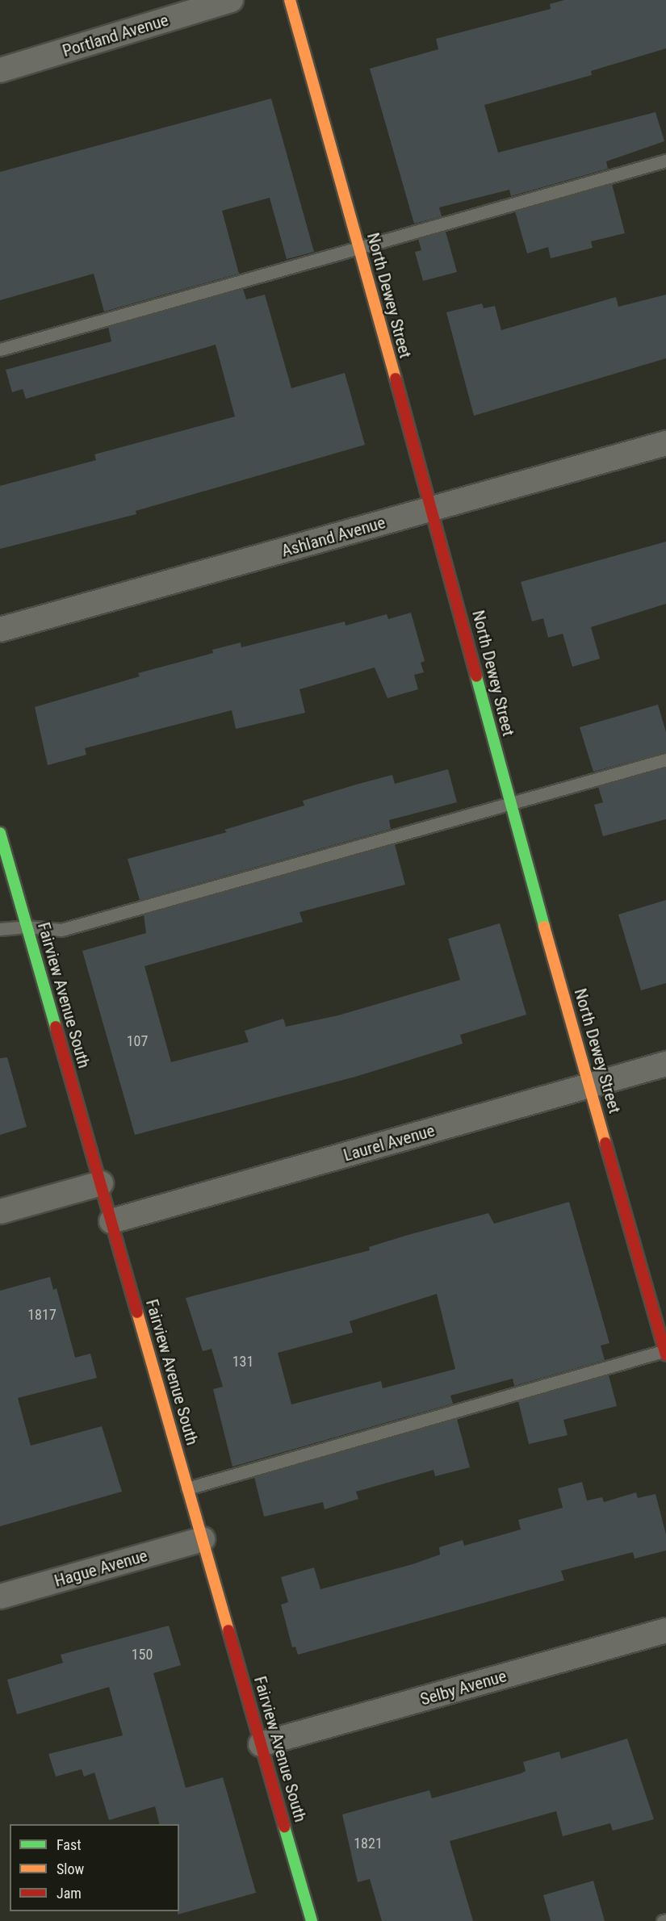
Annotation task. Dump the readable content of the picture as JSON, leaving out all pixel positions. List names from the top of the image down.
{
  "streets": {
    "street": [
      "Portland Avenue",
      "North Dewey Street",
      "Ashland Avenue",
      "Fairview Avenue South",
      "Laurel Avenue",
      "Hague Avenue",
      "Selby Avenue"
    ]
  },
  "crossings": [
    ["North Dewey Street", "Ashland Avenue"],
    ["North Dewey Street", "Laurel Avenue"],
    ["Fairview Avenue South", "Laurel Avenue"],
    ["Fairview Avenue South", "Hague Avenue"],
    ["Fairview Avenue South", "Selby Avenue"]
  ],
  "house_numbers": [
    "107",
    "1817",
    "131",
    "150",
    "1821"
  ],
  "legend": ["Fast", "Slow", "Jam"]
}
